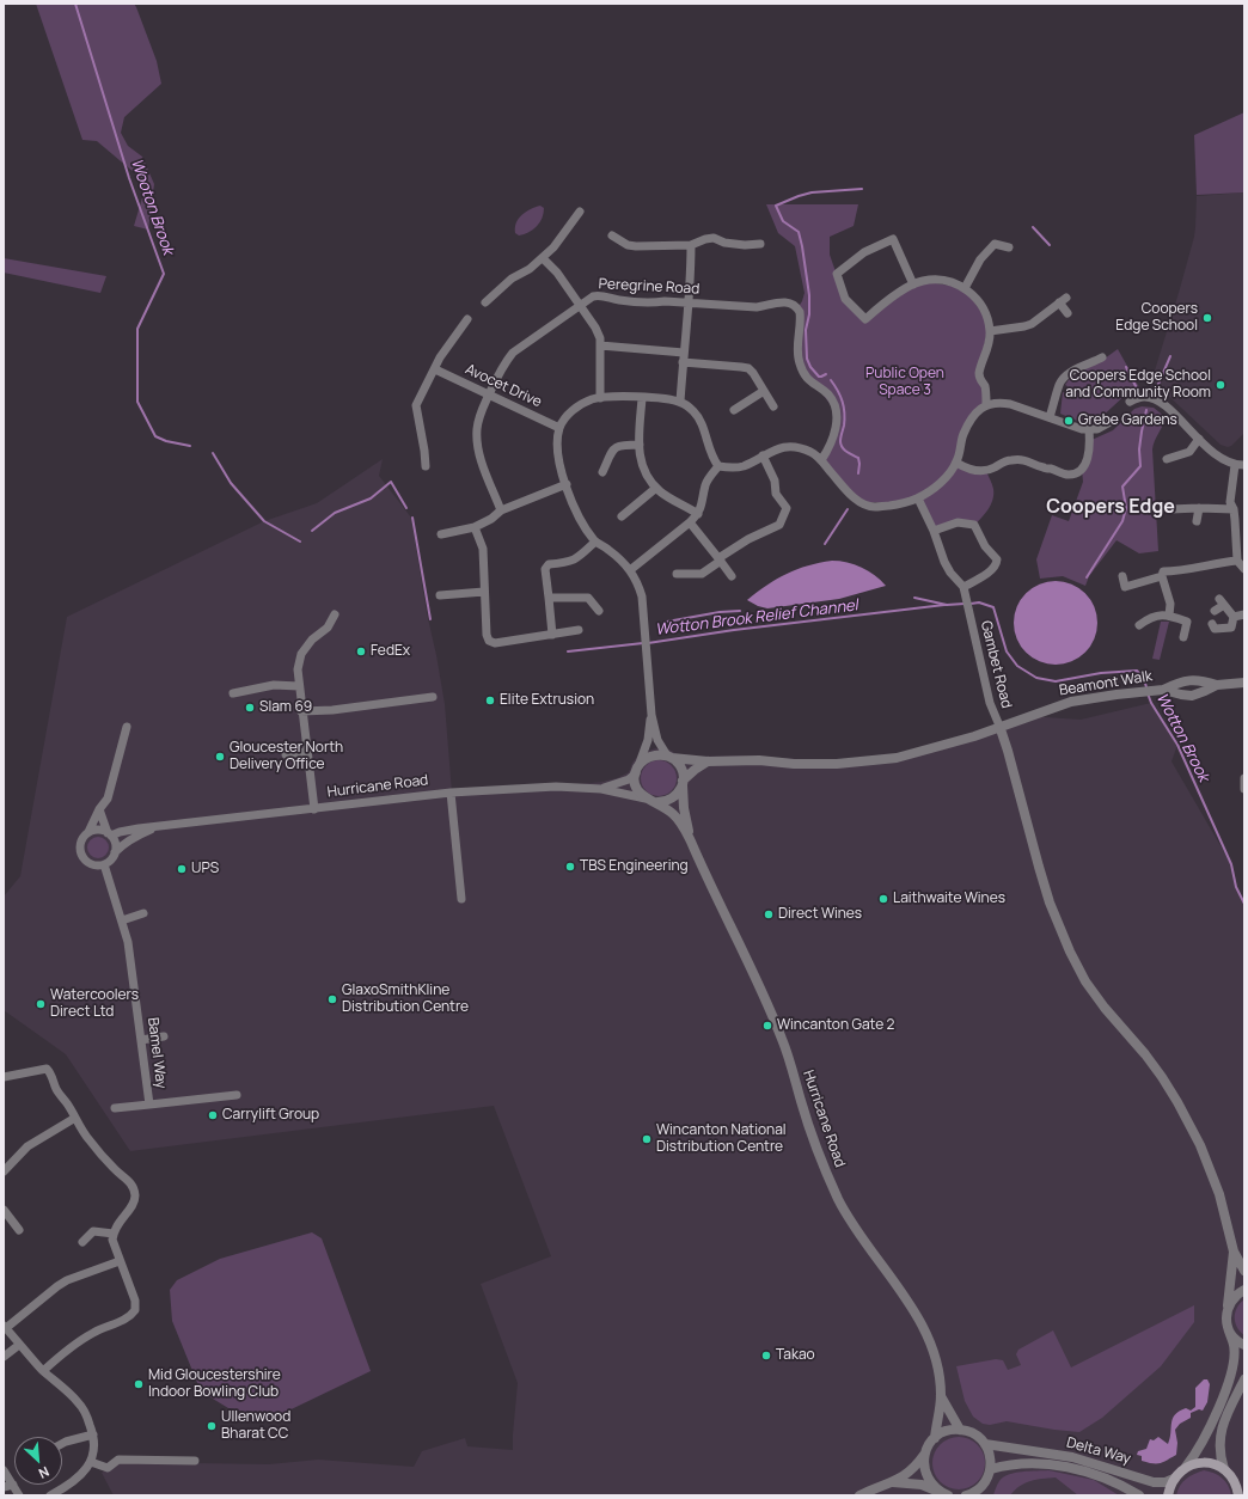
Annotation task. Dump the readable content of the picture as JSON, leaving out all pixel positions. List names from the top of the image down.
{
  "streets": {
    "street": [
      "Peregrine Road",
      "Avocet Drive",
      "Gambet Road",
      "Beamont Walk",
      "Hurricane Road",
      "Bamel Way",
      "Delta Way"
    ]
  },
  "crossings": [
    ["Peregrine Road", "Avocet Drive"],
    ["Gambet Road", "Beamont Walk"],
    ["Beamont Walk", "Hurricane Road"],
    ["Hurricane Road", "Bamel Way"]
  ],
  "districts": ["Coopers Edge"],
  "water": ["Wooton Brook", "Wotton Brook Relief Channel", "Wotton Brook"],
  "parks": ["Public Open Space 3"],
  "places": [
    "Coopers Edge School",
    "Coopers Edge School and Community Room",
    "Grebe Gardens",
    "FedEx",
    "Elite Extrusion",
    "Slam 69",
    "Gloucester North Delivery Office",
    "TBS Engineering",
    "UPS",
    "Laithwaite Wines",
    "Direct Wines",
    "GlaxoSmithKline Distribution Centre",
    "Watercoolers Direct Ltd",
    "Wincanton Gate 2",
    "Carrylift Group",
    "Wincanton National Distribution Centre",
    "Takao",
    "Mid Gloucestershire Indoor Bowling Club",
    "Ullenwood Bharat CC"
  ],
  "north": "bottom right"
}
